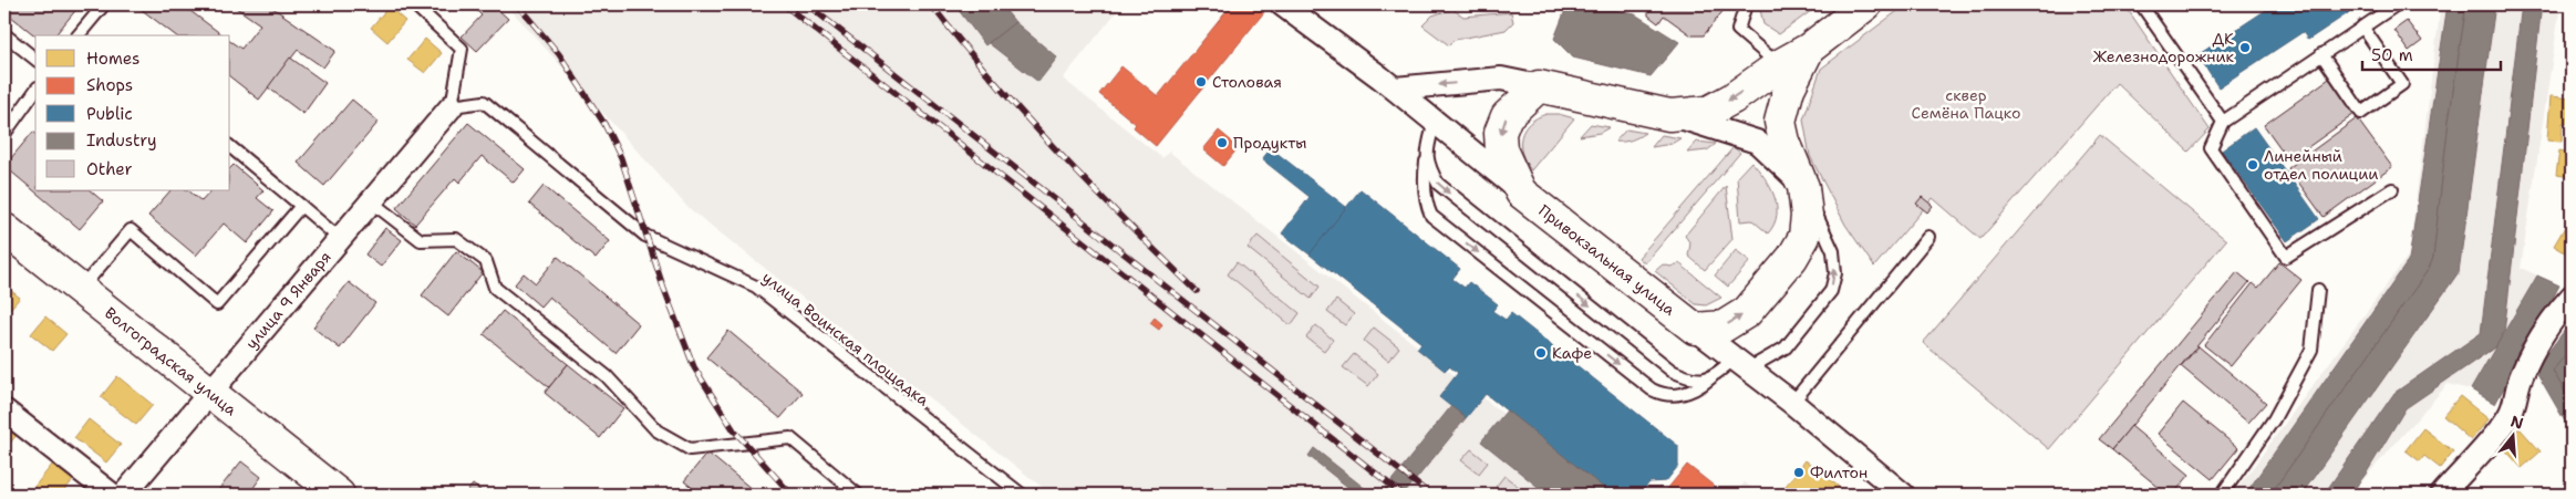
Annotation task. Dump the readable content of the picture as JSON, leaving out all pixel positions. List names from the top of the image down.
{
  "streets": {
    "street": ["Привокзальная улица", "улица 9 Января", "Волгоградская улица"],
    "lane": ["улица Воинская площадка"]
  },
  "crossings": [
    ["улица 9 Января", "улица Воинская площадка"],
    ["улица 9 Января", "Волгоградская улица"]
  ],
  "parks": ["сквер Семёна Пацко"],
  "places": [
    "ДК Железнодорожник",
    "Столовая",
    "Продукты",
    "Линейный отдел полиции",
    "Кафе",
    "Филтон"
  ],
  "legend": [
    "Homes",
    "Shops",
    "Public",
    "Industry",
    "Other"
  ],
  "scale_bar": "50 m",
  "north": "top"
}
